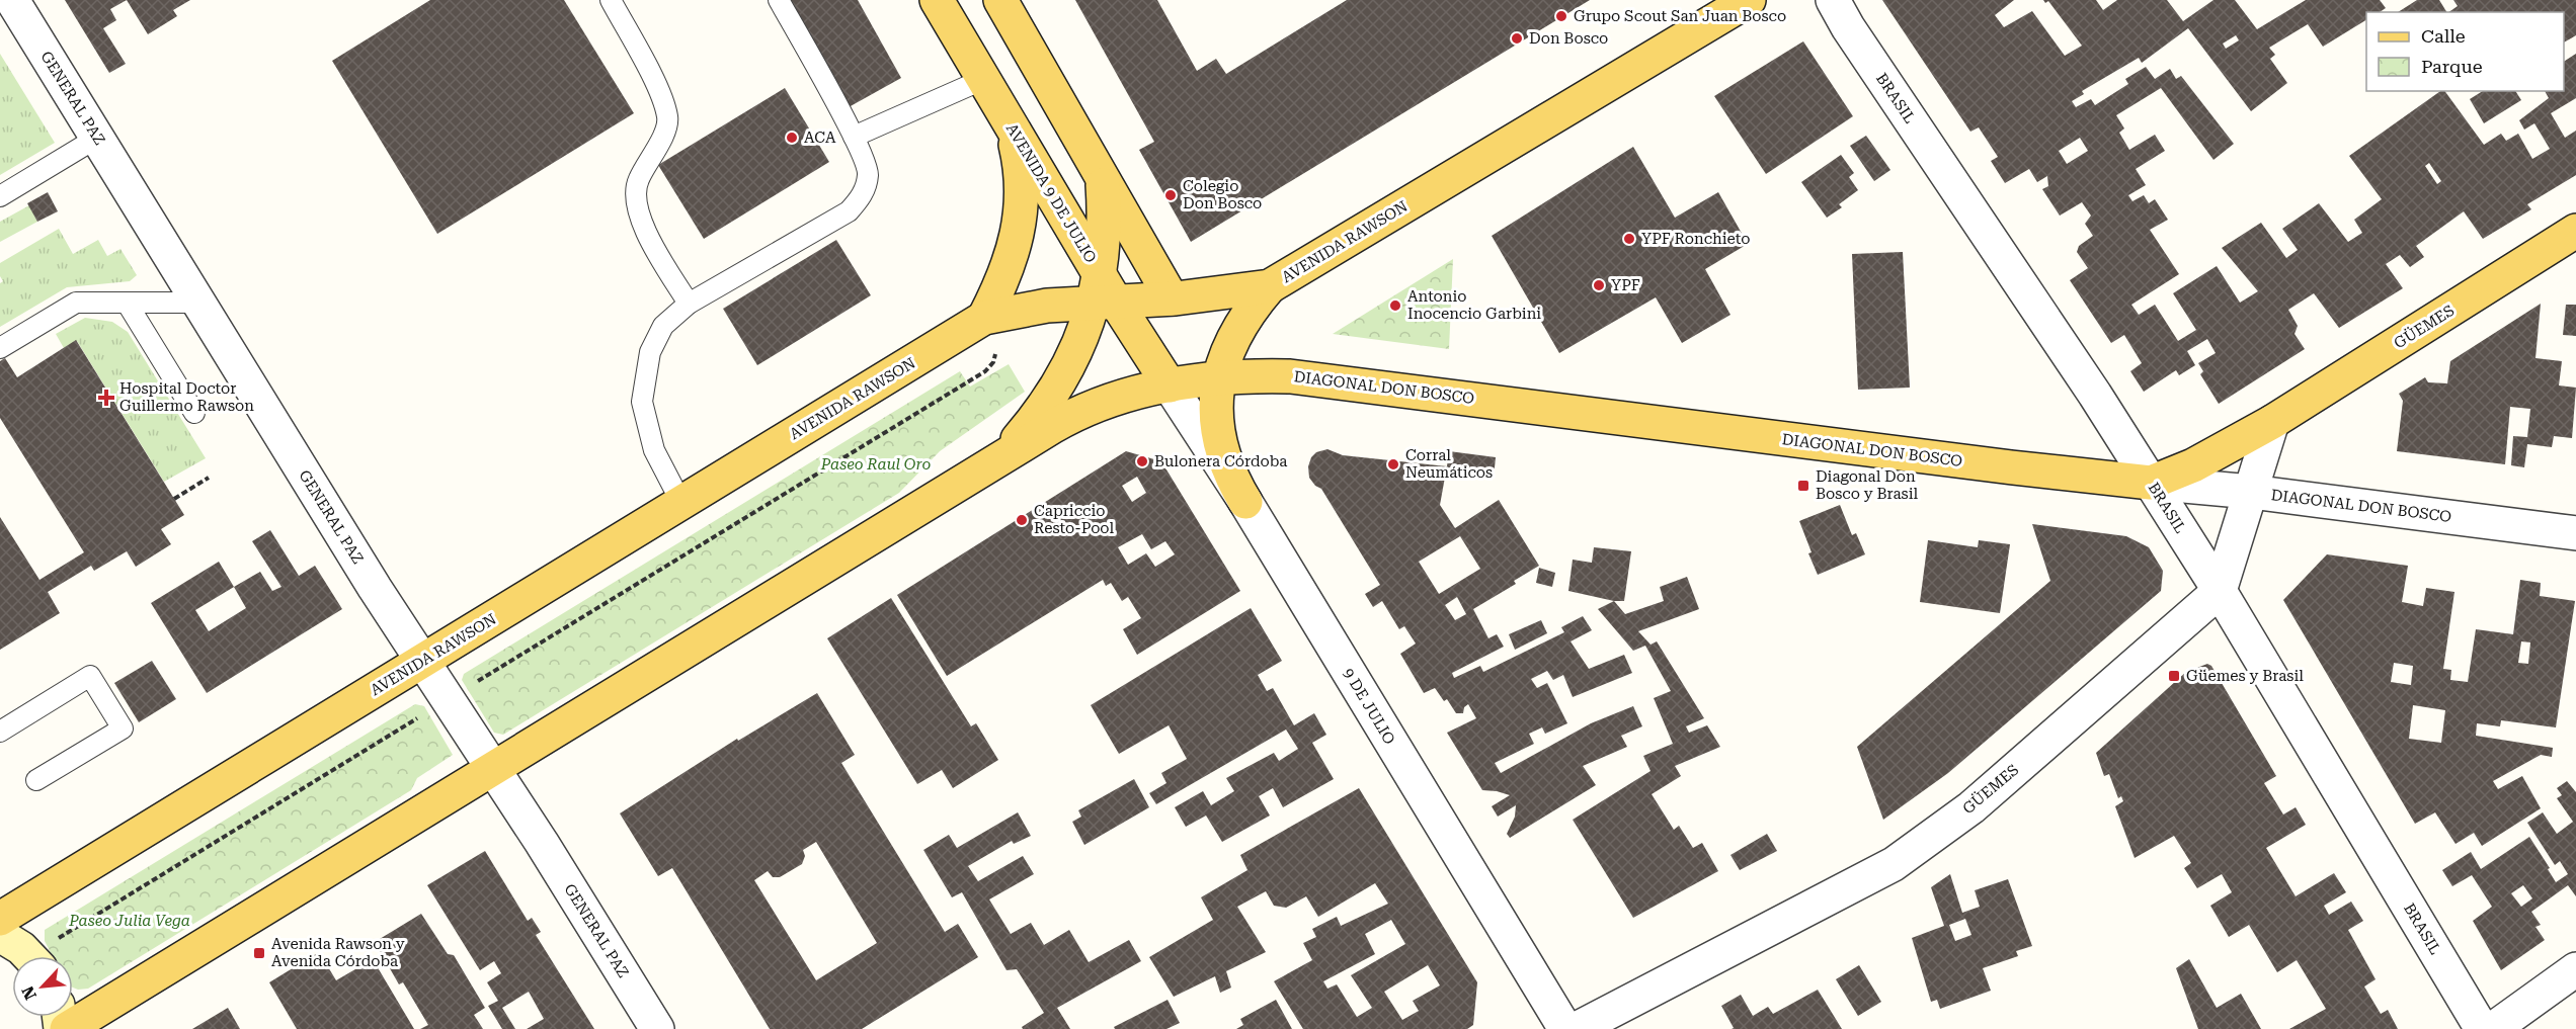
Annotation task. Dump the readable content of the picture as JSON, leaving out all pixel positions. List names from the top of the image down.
{
  "streets": {
    "main road": [
      "AVENIDA 9 DE JULIO",
      "AVENIDA RAWSON",
      "GÜEMES",
      "DIAGONAL DON BOSCO"
    ],
    "street": ["GENERAL PAZ", "BRASIL", "9 DE JULIO"]
  },
  "crossings": [
    ["GENERAL PAZ", "AVENIDA RAWSON"],
    ["BRASIL", "GÜEMES"],
    ["BRASIL", "DIAGONAL DON BOSCO"],
    ["AVENIDA 9 DE JULIO", "AVENIDA RAWSON"],
    ["AVENIDA 9 DE JULIO", "DIAGONAL DON BOSCO"],
    ["AVENIDA 9 DE JULIO", "9 DE JULIO"],
    ["GÜEMES", "DIAGONAL DON BOSCO"],
    ["DIAGONAL DON BOSCO", "9 DE JULIO"]
  ],
  "parks": ["Paseo Raul Oro", "Paseo Julia Vega"],
  "places": {
    "other": [
      "Grupo Scout San Juan Bosco",
      "Don Bosco",
      "ACA",
      "Colegio Don Bosco",
      "YPF Ronchieto",
      "YPF",
      "Antonio Inocencio Garbini",
      "Bulonera Córdoba",
      "Corral Neumáticos",
      "Capriccio Resto-Pool"
    ],
    "health": ["Hospital Doctor Guillermo Rawson"],
    "transit": ["Diagonal Don Bosco y Brasil", "Güemes y Brasil", "Avenida Rawson y Avenida Córdoba"]
  },
  "legend": ["Calle", "Parque"],
  "north": "bottom left"
}
